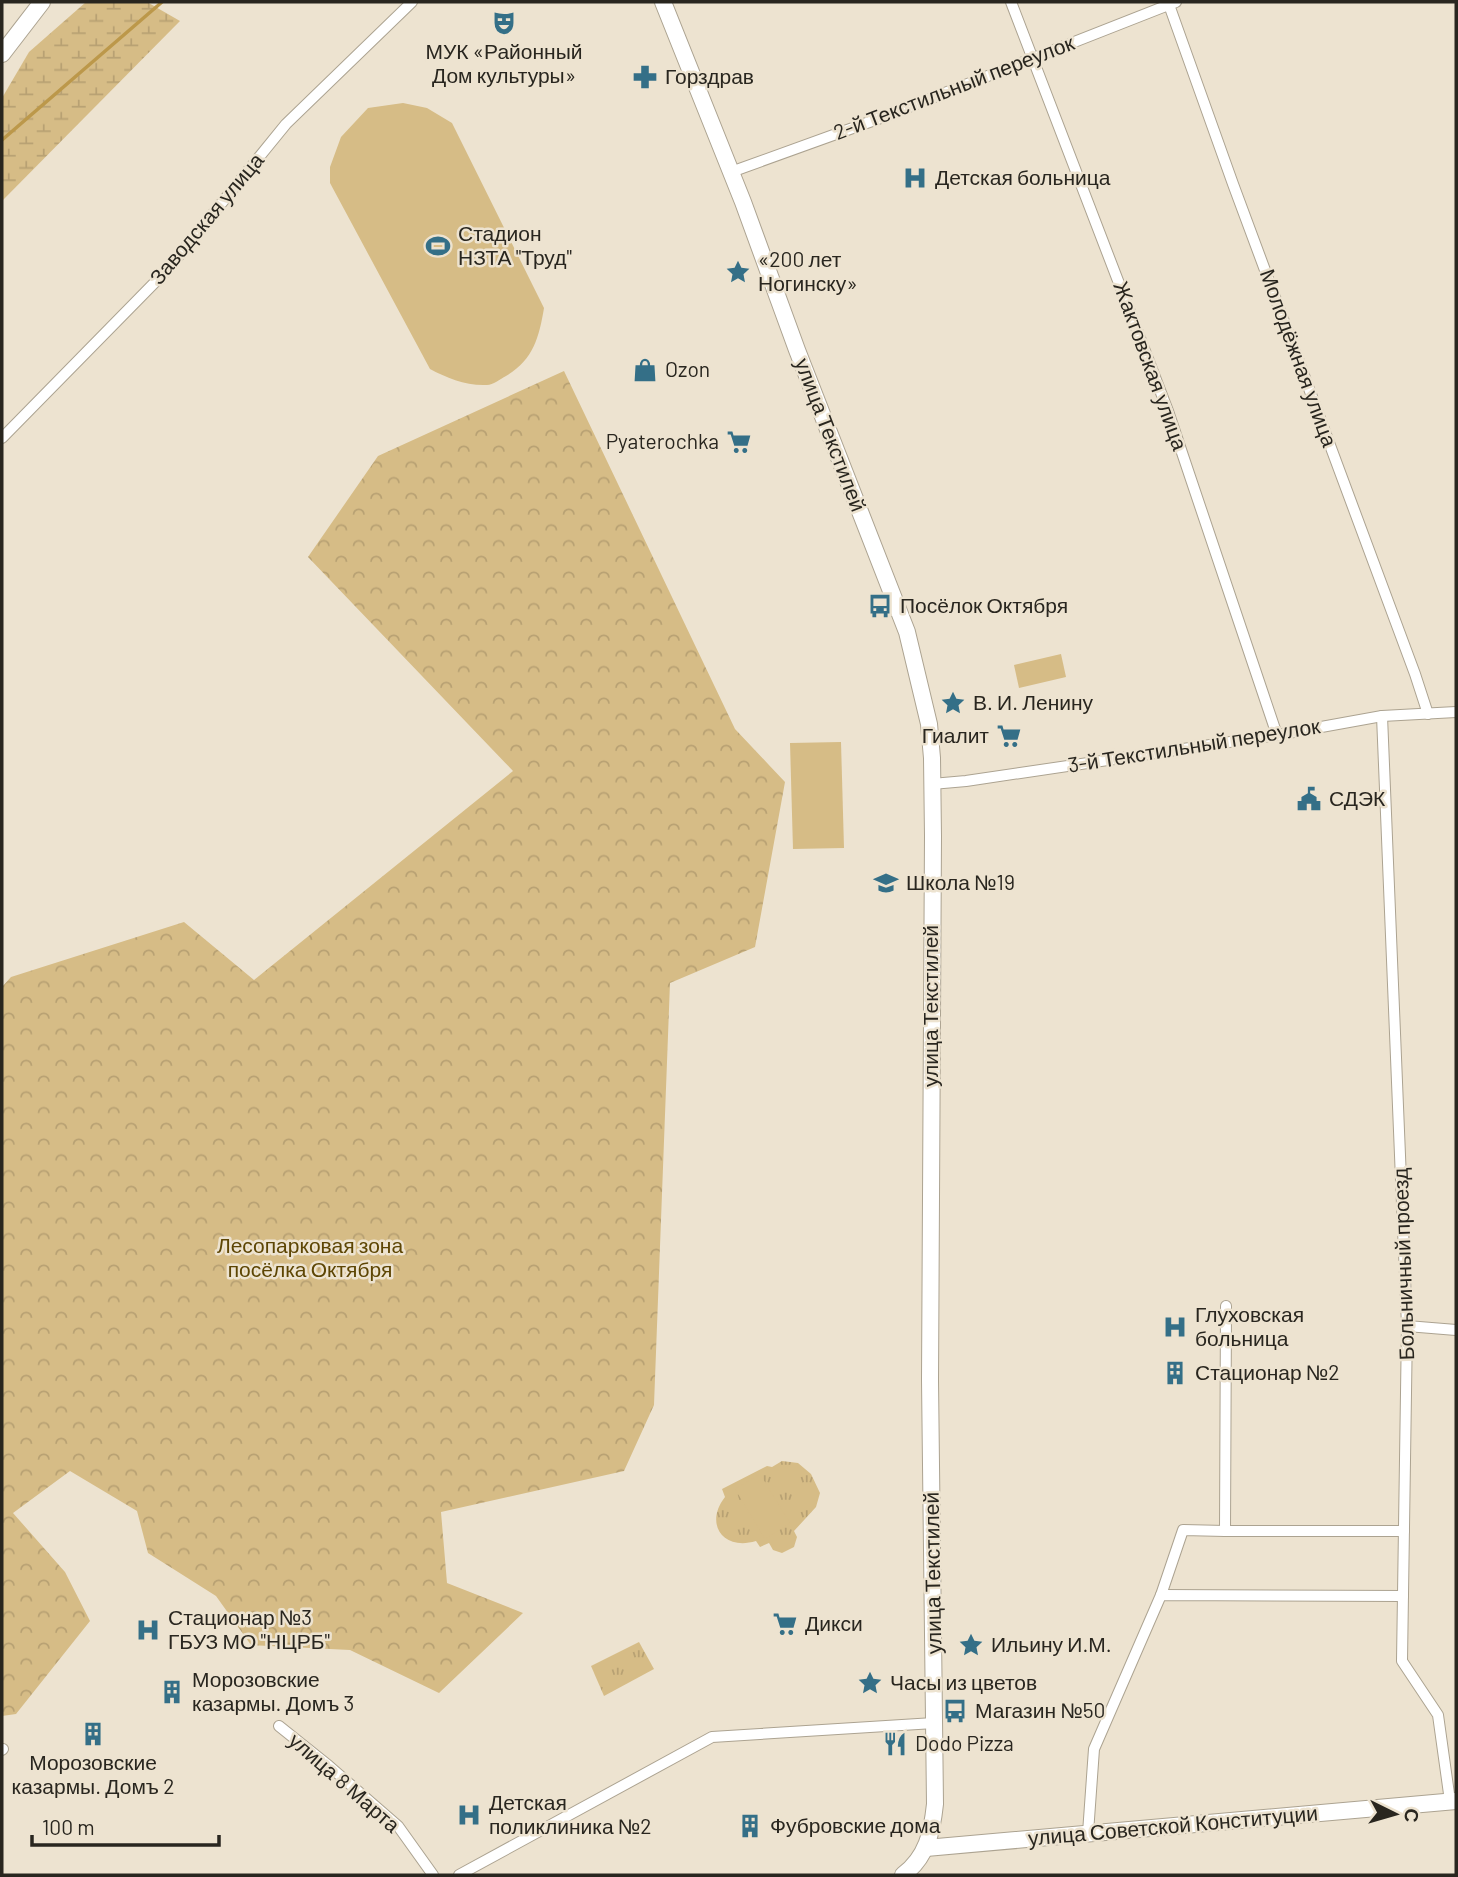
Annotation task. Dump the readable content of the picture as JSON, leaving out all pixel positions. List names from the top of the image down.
{
  "streets": {
    "street": [
      "2-й Текстильный переулок",
      "Заводская улица",
      "Молодёжная улица",
      "Жактовская улица",
      "улица Текстилей",
      "3-й Текстильный переулок",
      "Больничный проезд",
      "улица 8 Марта",
      "улица Советской Конституции"
    ]
  },
  "crossings": [
    ["2-й Текстильный переулок", "Молодёжная улица"],
    ["2-й Текстильный переулок", "Жактовская улица"],
    ["2-й Текстильный переулок", "улица Текстилей"],
    ["Молодёжная улица", "3-й Текстильный переулок"],
    ["Жактовская улица", "3-й Текстильный переулок"],
    ["улица Текстилей", "3-й Текстильный переулок"],
    ["улица Текстилей", "улица Советской Конституции"],
    ["3-й Текстильный переулок", "Больничный проезд"],
    ["Больничный проезд", "улица Советской Конституции"]
  ],
  "parks": ["Лесопарковая зона посёлка Октября"],
  "places": {
    "theatre": ["МУК «Районный Дом культуры»"],
    "pharmacy": ["Горздрав"],
    "hospital": [
      "Детская больница",
      "Глуховская больница",
      "Стационар №3 ГБУЗ МО \"НЦРБ\"",
      "Детская поликлиника №2"
    ],
    "sports": ["Стадион НЗТА \"Труд\""],
    "place": [
      "«200 лет Ногинску»",
      "В. И. Ленину",
      "Ильину И.М.",
      "Часы из цветов"
    ],
    "shop": ["Ozon"],
    "supermarket": ["Pyaterochka", "Гиалит", "Дикси"],
    "bus stop": ["Посёлок Октября", "Магазин №50"],
    "public building": ["СДЭК"],
    "school or university": ["Школа №19"],
    "building": [
      "Стационар №2",
      "Морозовские казармы. Домъ 3",
      "Морозовские казармы. Домъ 2",
      "Фубровские дома"
    ],
    "restaurant": ["Dodo Pizza"]
  },
  "scale_bar": "100 m",
  "north": "right"
}
